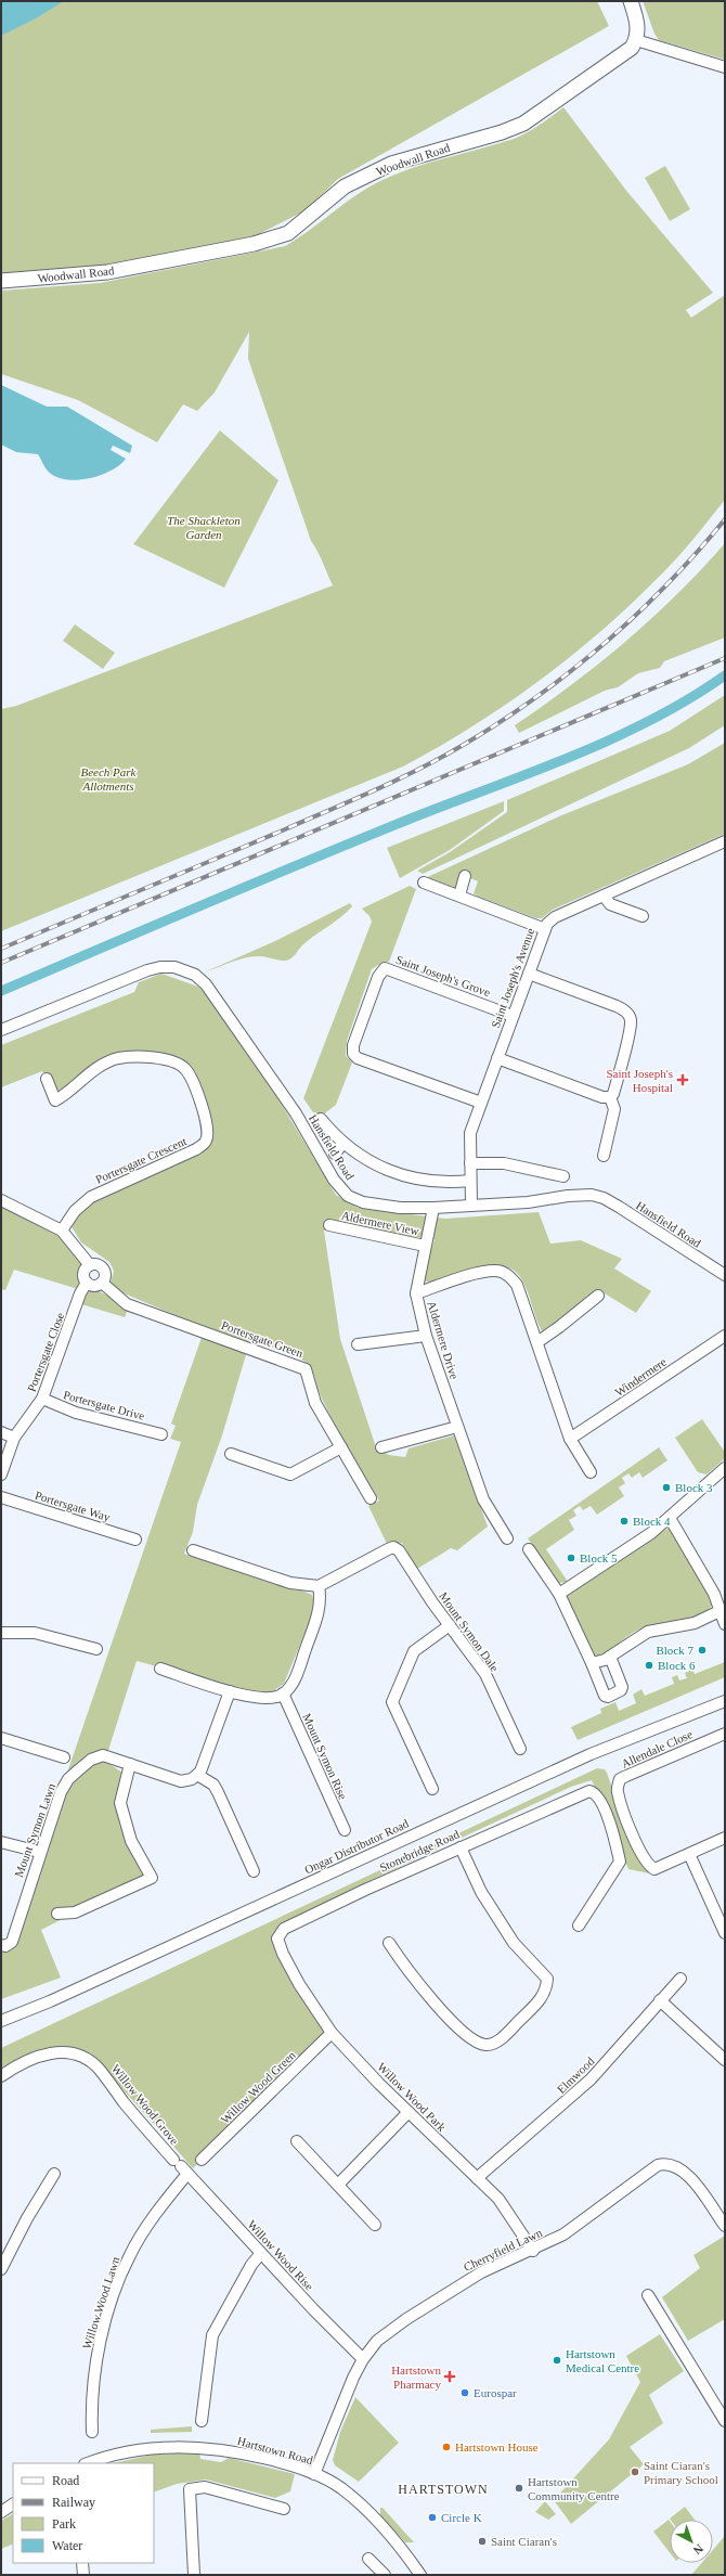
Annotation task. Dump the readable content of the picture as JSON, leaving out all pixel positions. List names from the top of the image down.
{
  "streets": {
    "main road": ["Woodwall Road"],
    "street": [
      "Saint Joseph's Grove",
      "Saint Joseph's Avenue",
      "Hansfield Road",
      "Portersgate Crescent",
      "Aldermere View",
      "Portersgate Green",
      "Aldermere Drive",
      "Portersgate Close",
      "Windermere",
      "Portersgate Drive",
      "Portersgate Way",
      "Mount Symon Dale",
      "Allendale Close",
      "Mount Symon Rise",
      "Mount Symon Lawn",
      "Ongar Distributor Road",
      "Stonebridge Road",
      "Elmwood",
      "Willow Wood Green",
      "Willow Wood Park",
      "Willow Wood Grove",
      "Cherryfield Lawn",
      "Willow Wood Rise",
      "Willow Wood Lawn",
      "Hartstown Road"
    ]
  },
  "crossings": [
    ["Saint Joseph's Grove", "Saint Joseph's Avenue"],
    ["Saint Joseph's Avenue", "Hansfield Road"],
    ["Hansfield Road", "Aldermere Drive"],
    ["Aldermere View", "Aldermere Drive"],
    ["Portersgate Green", "Portersgate Close"],
    ["Portersgate Close", "Portersgate Drive"],
    ["Stonebridge Road", "Willow Wood Park"],
    ["Elmwood", "Willow Wood Park"],
    ["Willow Wood Green", "Willow Wood Park"],
    ["Willow Wood Park", "Cherryfield Lawn"],
    ["Willow Wood Grove", "Willow Wood Rise"],
    ["Willow Wood Grove", "Willow Wood Lawn"],
    ["Cherryfield Lawn", "Willow Wood Rise"],
    ["Cherryfield Lawn", "Hartstown Road"],
    ["Willow Wood Rise", "Willow Wood Lawn"]
  ],
  "districts": ["HARTSTOWN"],
  "parks": ["The Shackleton Garden", "Beech Park Allotments"],
  "places": {
    "health": ["Saint Joseph's Hospital", "Hartstown Pharmacy"],
    "other": [
      "Block 3",
      "Block 4",
      "Block 5",
      "Block 7",
      "Block 6",
      "Hartstown Medical Centre",
      "Eurospar",
      "Hartstown House",
      "Saint Ciaran's Primary School",
      "Hartstown Community Centre",
      "Circle K",
      "Saint Ciaran's"
    ]
  },
  "legend": [
    "Road",
    "Railway",
    "Park",
    "Water"
  ],
  "north": "bottom right"
}
